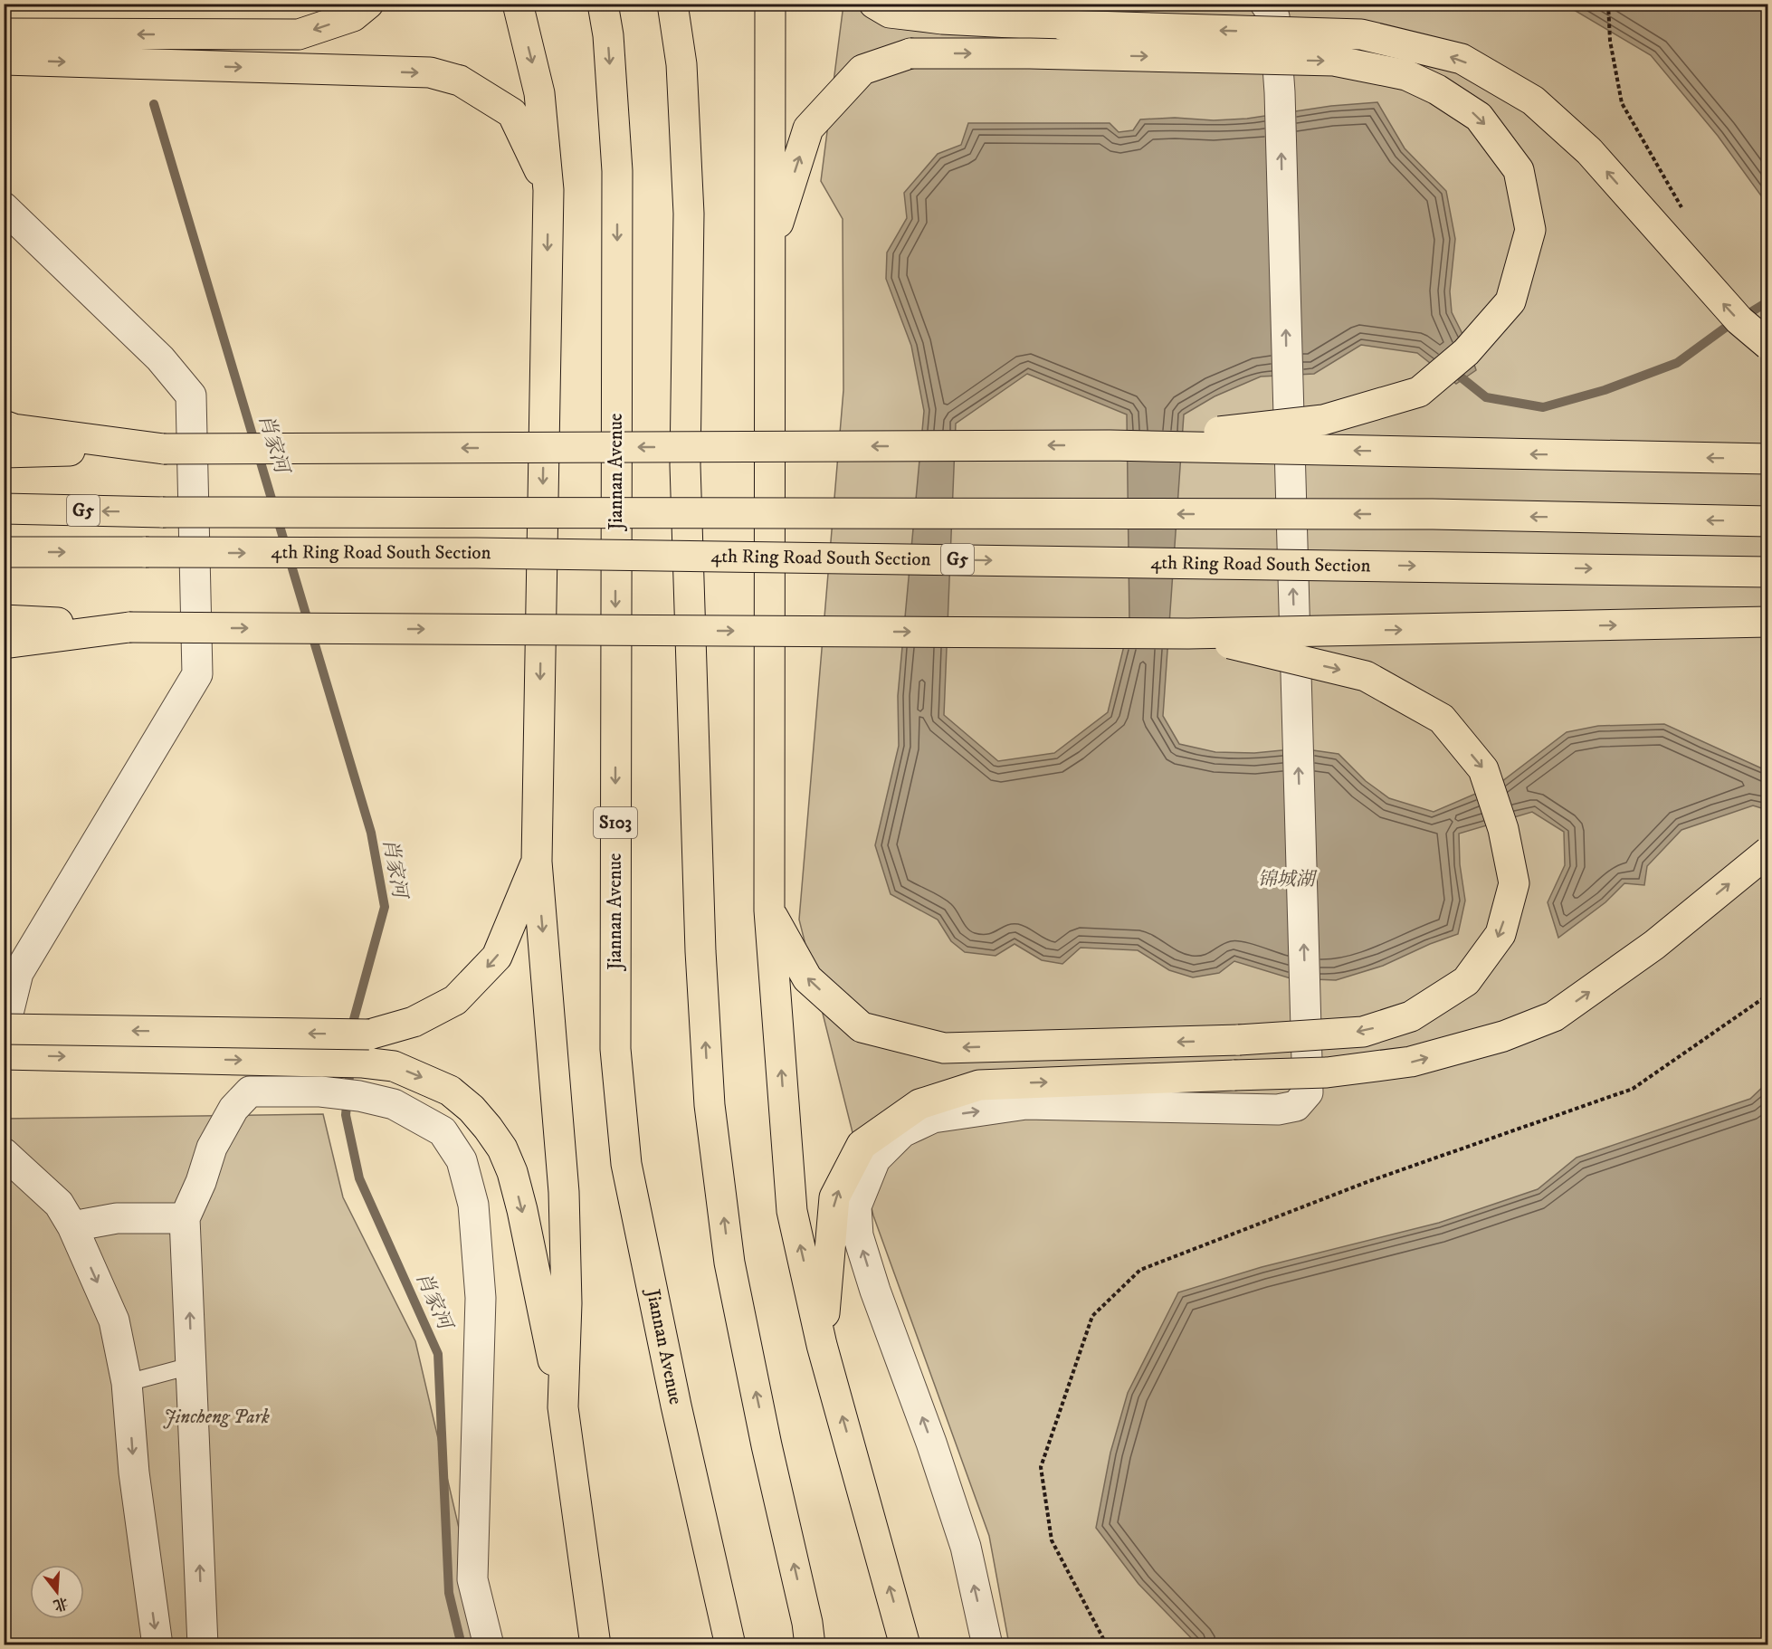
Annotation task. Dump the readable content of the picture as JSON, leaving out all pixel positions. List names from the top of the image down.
{
  "streets": {
    "highway": [
      "Jiannan Avenue",
      "G5",
      "4th Ring Road South Section",
      "S103"
    ]
  },
  "water": ["肖家河"],
  "parks": ["锦城湖", "Jincheng Park"],
  "north": "bottom"
}
